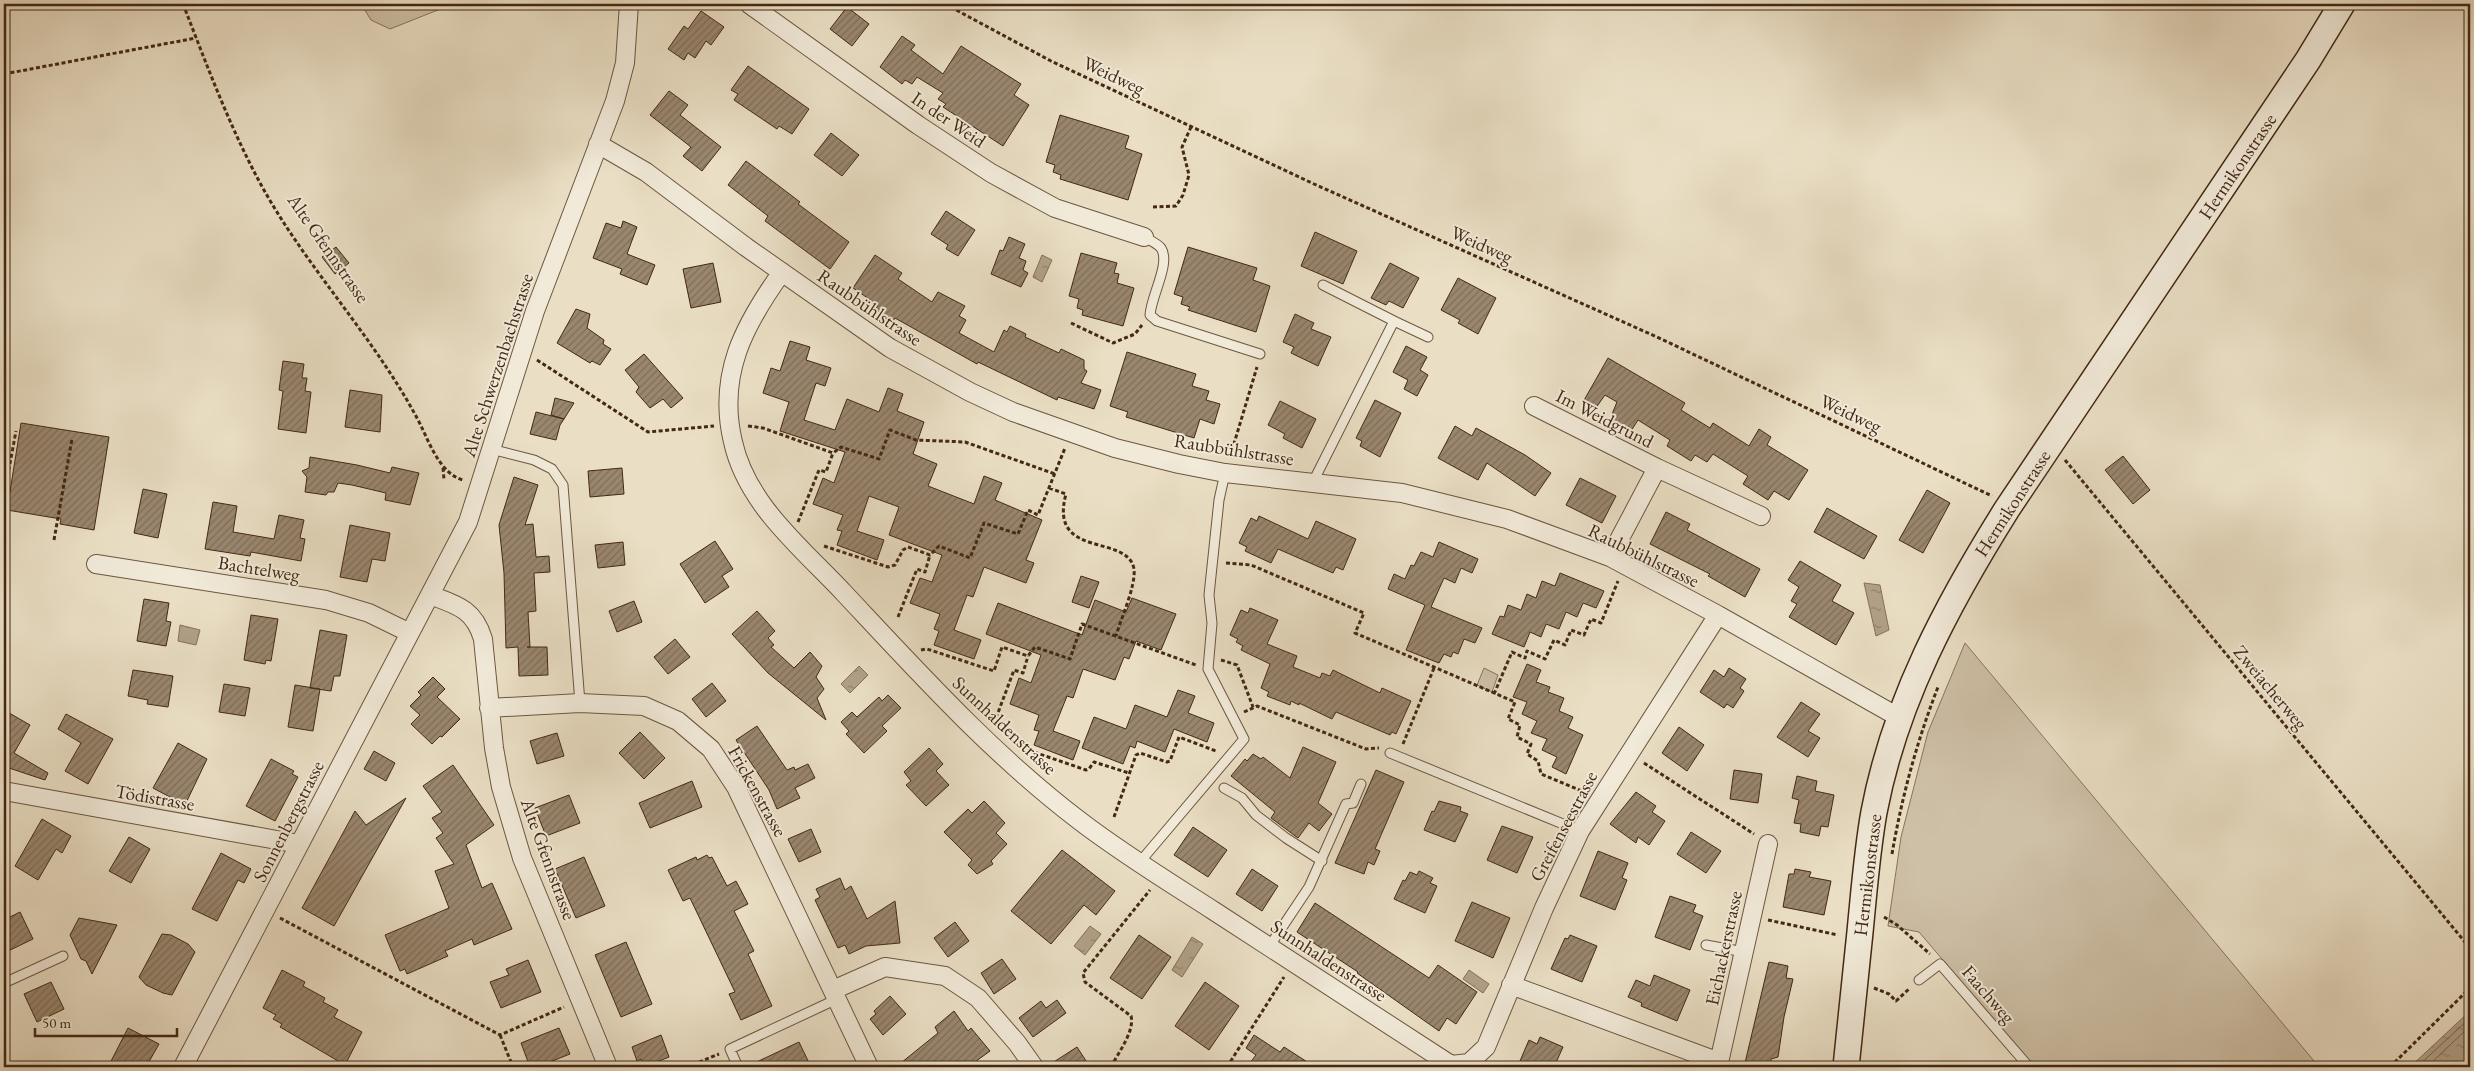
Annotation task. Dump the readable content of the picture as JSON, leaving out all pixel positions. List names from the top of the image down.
{
  "streets": {
    "street": [
      "In der Weid",
      "Hermikonstrasse",
      "Alte Gfennstrasse",
      "Raubbühlstrasse",
      "Alte Schwerzenbachstrasse",
      "Im Weidgrund",
      "Bachtelweg",
      "Sunnhaldenstrasse",
      "Frickenstrasse",
      "Tödistrasse",
      "Sonnenbergstrasse",
      "Greifenseestrasse",
      "Eichackerstrasse"
    ],
    "lane": ["Faachweg"],
    "path": ["Weidweg", "Zweiacherweg"]
  },
  "crossings": [
    ["Weidweg", "Hermikonstrasse"],
    ["Hermikonstrasse", "Raubbühlstrasse"],
    ["Hermikonstrasse", "Zweiacherweg"],
    ["Alte Gfennstrasse", "Alte Schwerzenbachstrasse"],
    ["Alte Gfennstrasse", "Frickenstrasse"],
    ["Alte Gfennstrasse", "Sonnenbergstrasse"],
    ["Raubbühlstrasse", "Alte Schwerzenbachstrasse"],
    ["Raubbühlstrasse", "Im Weidgrund"],
    ["Raubbühlstrasse", "Sunnhaldenstrasse"],
    ["Raubbühlstrasse", "Greifenseestrasse"],
    ["Alte Schwerzenbachstrasse", "Sonnenbergstrasse"],
    ["Bachtelweg", "Sonnenbergstrasse"],
    ["Sunnhaldenstrasse", "Greifenseestrasse"],
    ["Tödistrasse", "Sonnenbergstrasse"],
    ["Greifenseestrasse", "Eichackerstrasse"]
  ],
  "scale_bar": "50 m"
}
